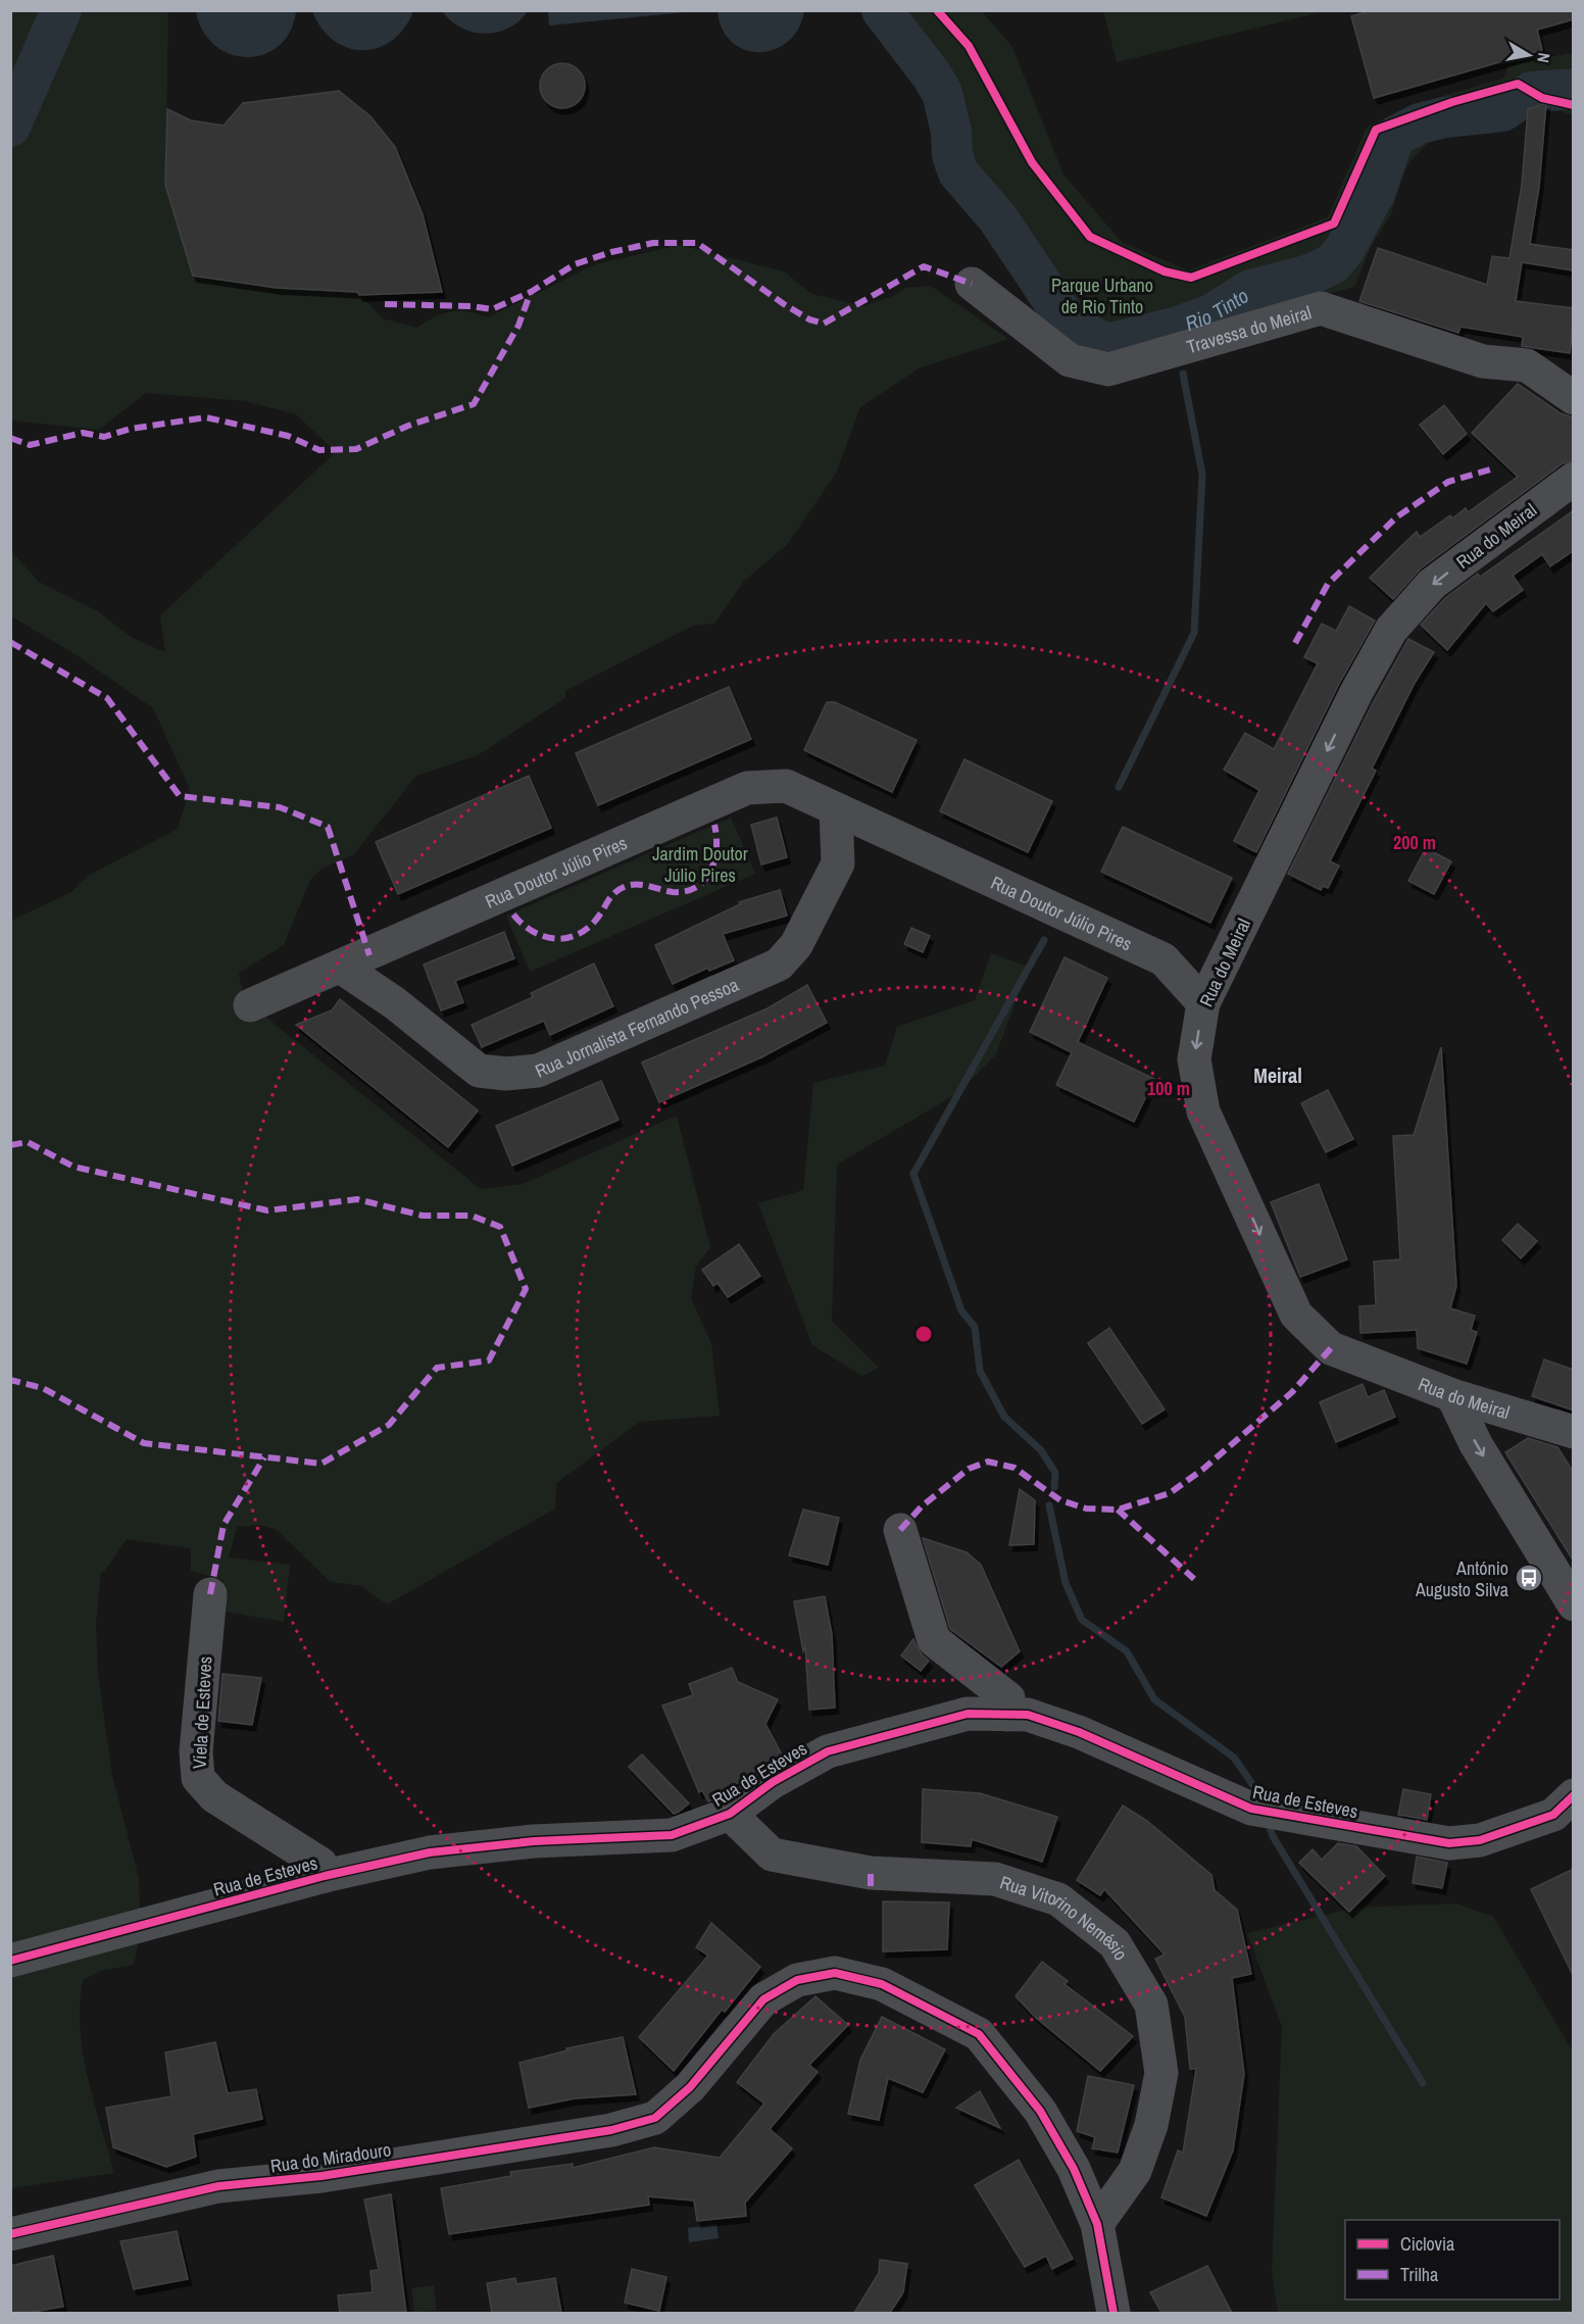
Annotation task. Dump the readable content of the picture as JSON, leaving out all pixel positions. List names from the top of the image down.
{
  "streets": {
    "street": [
      "Travessa do Meiral",
      "Rua do Meiral",
      "Rua Doutor Júlio Pires",
      "Rua Jornalista Fernando Pessoa",
      "Viela de Esteves",
      "Rua de Esteves",
      "Rua Vitorino Nemésio",
      "Rua do Miradouro"
    ]
  },
  "crossings": [
    ["Rua do Meiral", "Rua Doutor Júlio Pires"],
    ["Rua Doutor Júlio Pires", "Rua Jornalista Fernando Pessoa"],
    ["Viela de Esteves", "Rua de Esteves"],
    ["Rua de Esteves", "Rua Vitorino Nemésio"],
    ["Rua Vitorino Nemésio", "Rua do Miradouro"]
  ],
  "districts": ["Meiral"],
  "water": ["Rio Tinto"],
  "parks": ["Parque Urbano de Rio Tinto", "Jardim Doutor Júlio Pires"],
  "places": {
    "bus stop": ["António Augusto Silva"]
  },
  "legend": ["Ciclovia", "Trilha"],
  "north": "right",
  "rings": ["200 m", "100 m"]
}
